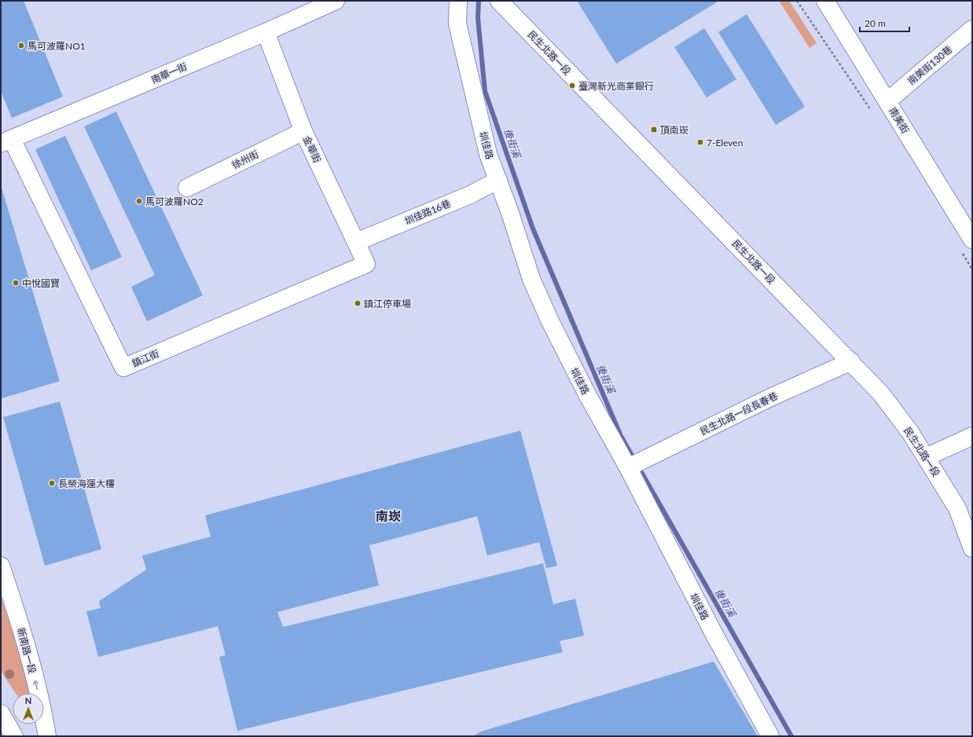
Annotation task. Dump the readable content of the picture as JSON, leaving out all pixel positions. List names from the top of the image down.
{
  "streets": {
    "street": [
      "民生北路一段",
      "南美街130巷",
      "南華一街",
      "南美街",
      "圳佳路",
      "金華街",
      "徐州街",
      "圳佳路16巷",
      "鎮江街",
      "民生北路一段長春巷",
      "新南路一段"
    ]
  },
  "crossings": [
    ["民生北路一段", "民生北路一段長春巷"],
    ["南美街130巷", "南美街"],
    ["南華一街", "金華街"],
    ["南華一街", "鎮江街"],
    ["圳佳路", "圳佳路16巷"],
    ["圳佳路", "民生北路一段長春巷"],
    ["金華街", "徐州街"],
    ["金華街", "圳佳路16巷"],
    ["金華街", "鎮江街"]
  ],
  "one_way": ["新南路一段"],
  "districts": ["南崁"],
  "water": ["後街溪"],
  "places": {
    "other": [
      "馬可波羅NO1",
      "臺灣新光商業銀行",
      "7-Eleven",
      "馬可波羅NO2",
      "中悅國寶",
      "鎮江停車場",
      "長榮海運大樓"
    ],
    "transit": ["頂南崁"]
  },
  "scale_bar": "20 m",
  "north": "top"
}
